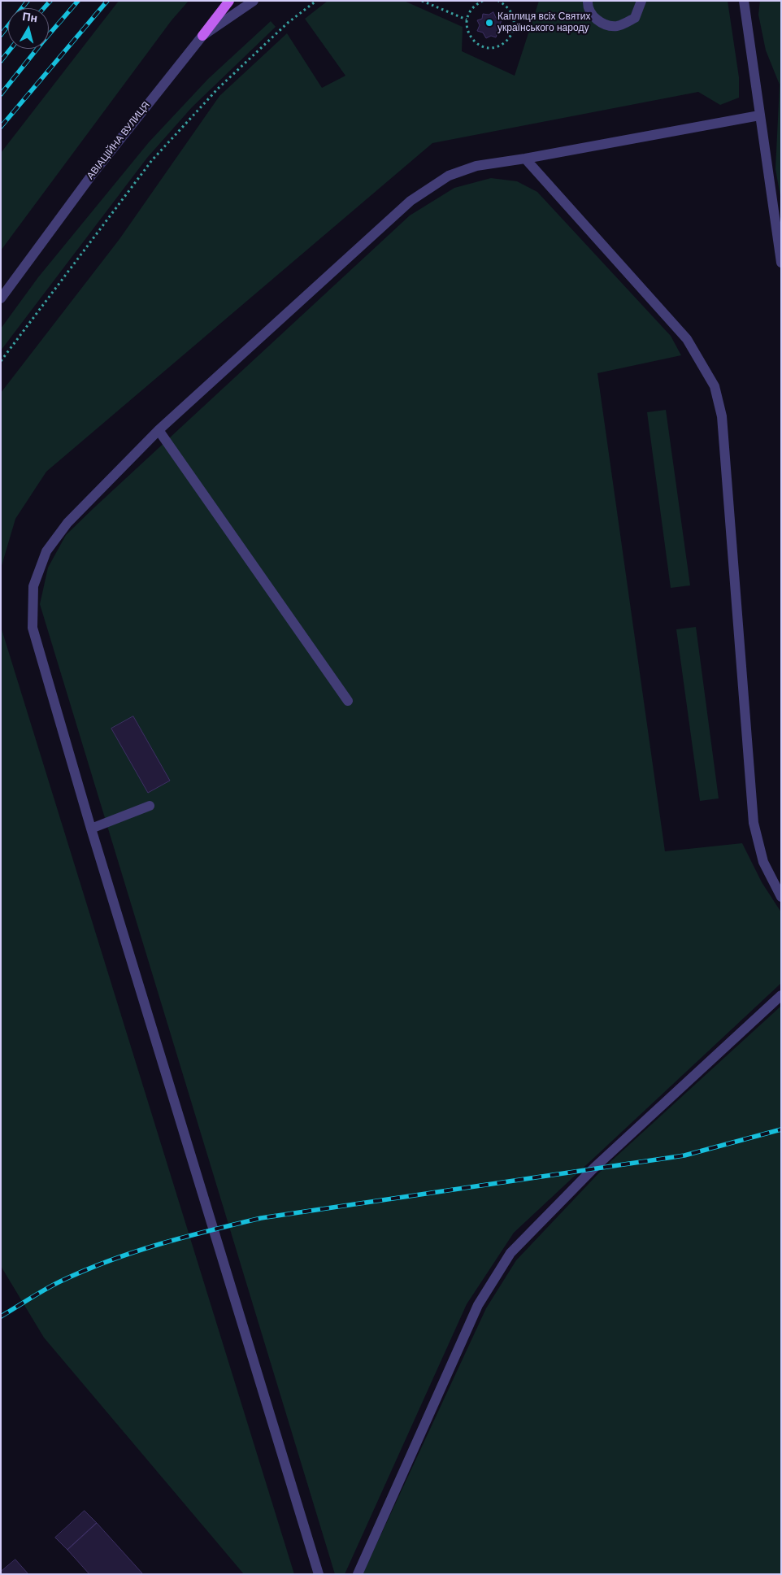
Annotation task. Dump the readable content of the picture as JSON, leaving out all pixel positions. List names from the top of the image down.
{
  "streets": {
    "street": ["АВІАЦІЙНА ВУЛИЦЯ"]
  },
  "places": ["Каплиця всіх Святих українського народу"],
  "north": "top"
}
